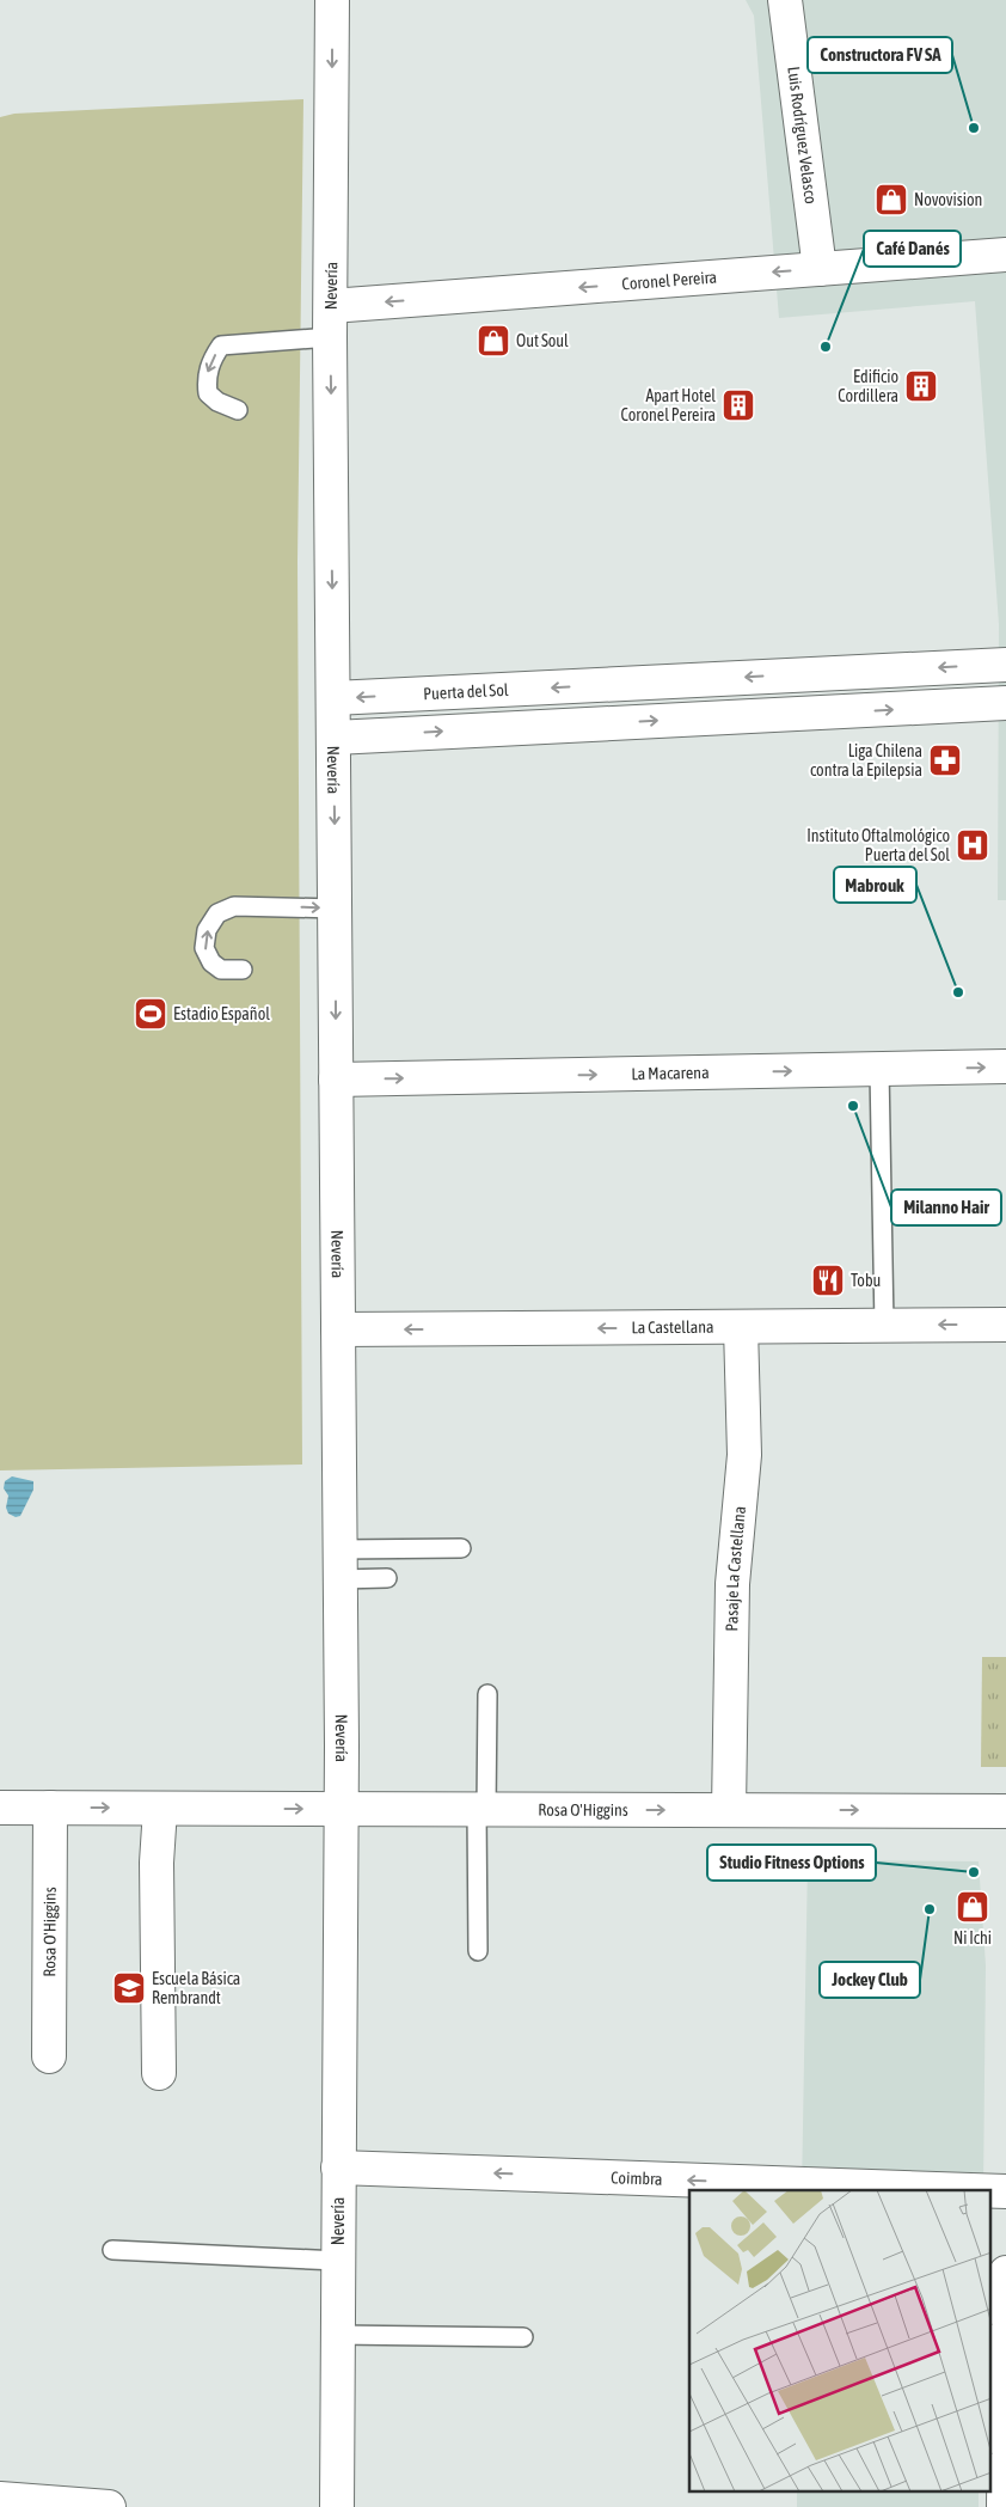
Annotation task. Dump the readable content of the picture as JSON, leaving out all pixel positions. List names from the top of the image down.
{
  "streets": {
    "street": [
      "Luis Rodríguez Velasco",
      "Coronel Pereira",
      "Nevería",
      "Puerta del Sol",
      "La Macarena",
      "La Castellana",
      "Pasaje La Castellana",
      "Rosa O'Higgins",
      "Coimbra"
    ]
  },
  "crossings": [
    ["Luis Rodríguez Velasco", "Coronel Pereira"],
    ["Coronel Pereira", "Nevería"],
    ["Nevería", "Puerta del Sol"],
    ["Nevería", "La Macarena"],
    ["Nevería", "La Castellana"],
    ["Nevería", "Rosa O'Higgins"],
    ["Nevería", "Coimbra"],
    ["La Castellana", "Pasaje La Castellana"],
    ["Pasaje La Castellana", "Rosa O'Higgins"]
  ],
  "one_way": [
    "Coronel Pereira",
    "Nevería",
    "La Macarena",
    "La Castellana",
    "Rosa O'Higgins",
    "Coimbra"
  ],
  "places": {
    "other": [
      "Constructora FV SA",
      "Café Danés",
      "Mabrouk",
      "Milanno Hair",
      "Studio Fitness Options",
      "Jockey Club"
    ],
    "shop": ["Novovision", "Out Soul", "Ni Ichi"],
    "building": ["Edificio Cordillera", "Apart Hotel Coronel Pereira"],
    "pharmacy": ["Liga Chilena contra la Epilepsia"],
    "hospital": ["Instituto Oftalmológico Puerta del Sol"],
    "sports": ["Estadio Español"],
    "restaurant": ["Tobu"],
    "school or university": ["Escuela Básica Rembrandt"]
  }
}
